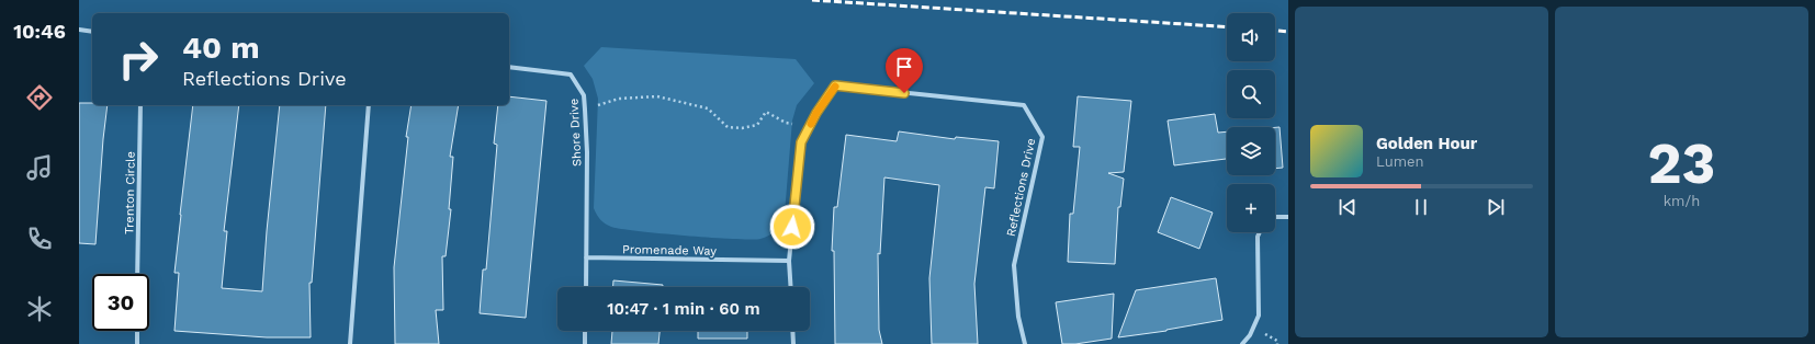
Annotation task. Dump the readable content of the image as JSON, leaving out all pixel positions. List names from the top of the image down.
{
  "streets": {
    "street": [
      "Shore Drive",
      "Reflections Drive",
      "Trenton Circle",
      "Promenade Way"
    ]
  },
  "crossings": [
    ["Shore Drive", "Promenade Way"],
    ["Reflections Drive", "Promenade Way"]
  ],
  "page": {
    "tabs": "10:46",
    "tile": ["23", "km/h"],
    "map_buttons": "+",
    "turn": ["40 m", "Reflections Drive"],
    "song": ["Golden Hour", "Lumen"],
    "limit": "30",
    "trip": "10:47 · 1 min · 60 m"
  }
}
